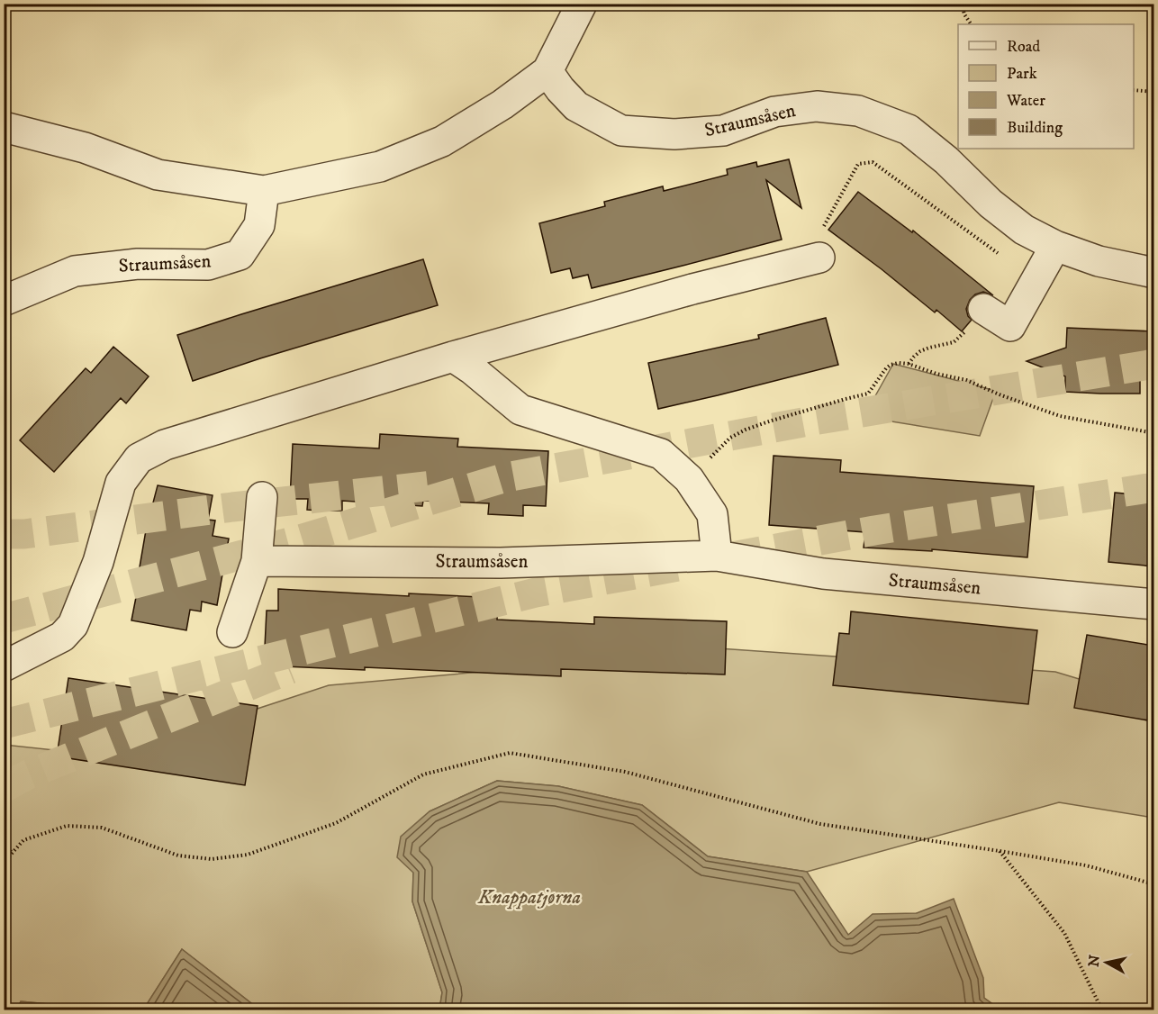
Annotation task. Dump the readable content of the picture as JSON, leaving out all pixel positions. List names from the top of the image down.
{
  "streets": {
    "street": ["Straumsåsen"]
  },
  "water": ["Knappatjørna"],
  "legend": [
    "Road",
    "Park",
    "Water",
    "Building"
  ],
  "north": "left"
}
